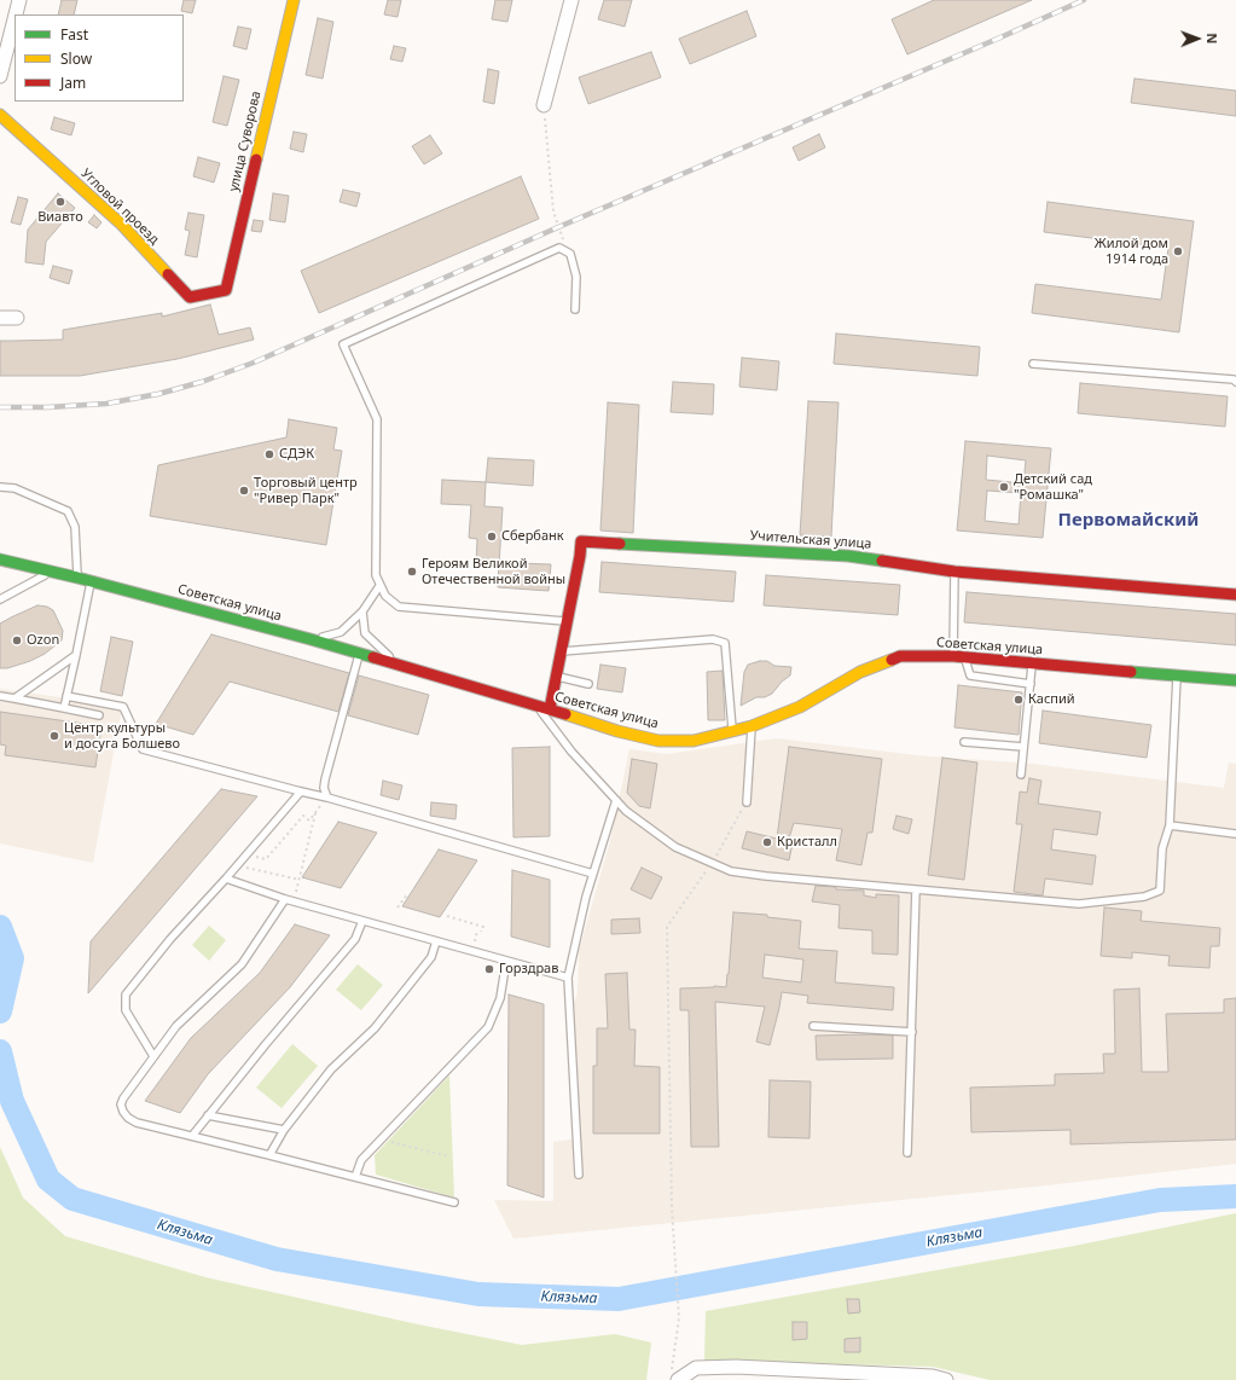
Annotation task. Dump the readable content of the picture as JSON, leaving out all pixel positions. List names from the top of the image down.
{
  "streets": {
    "street": [
      "улица Суворова",
      "Угловой проезд",
      "Учительская улица",
      "Советская улица"
    ]
  },
  "crossings": [
    ["улица Суворова", "Угловой проезд"],
    ["Учительская улица", "Советская улица"]
  ],
  "districts": ["Первомайский"],
  "water": ["Клязьма"],
  "places": [
    "Виавто",
    "Жилой дом 1914 года",
    "СДЭК",
    "Детский сад \"Ромашка\"",
    "Торговый центр \"Ривер Парк\"",
    "Сбербанк",
    "Героям Великой Отечественной войны",
    "Ozon",
    "Каспий",
    "Центр культуры и досуга Болшево",
    "Кристалл",
    "Горздрав"
  ],
  "legend": ["Fast", "Slow", "Jam"],
  "north": "right"
}
